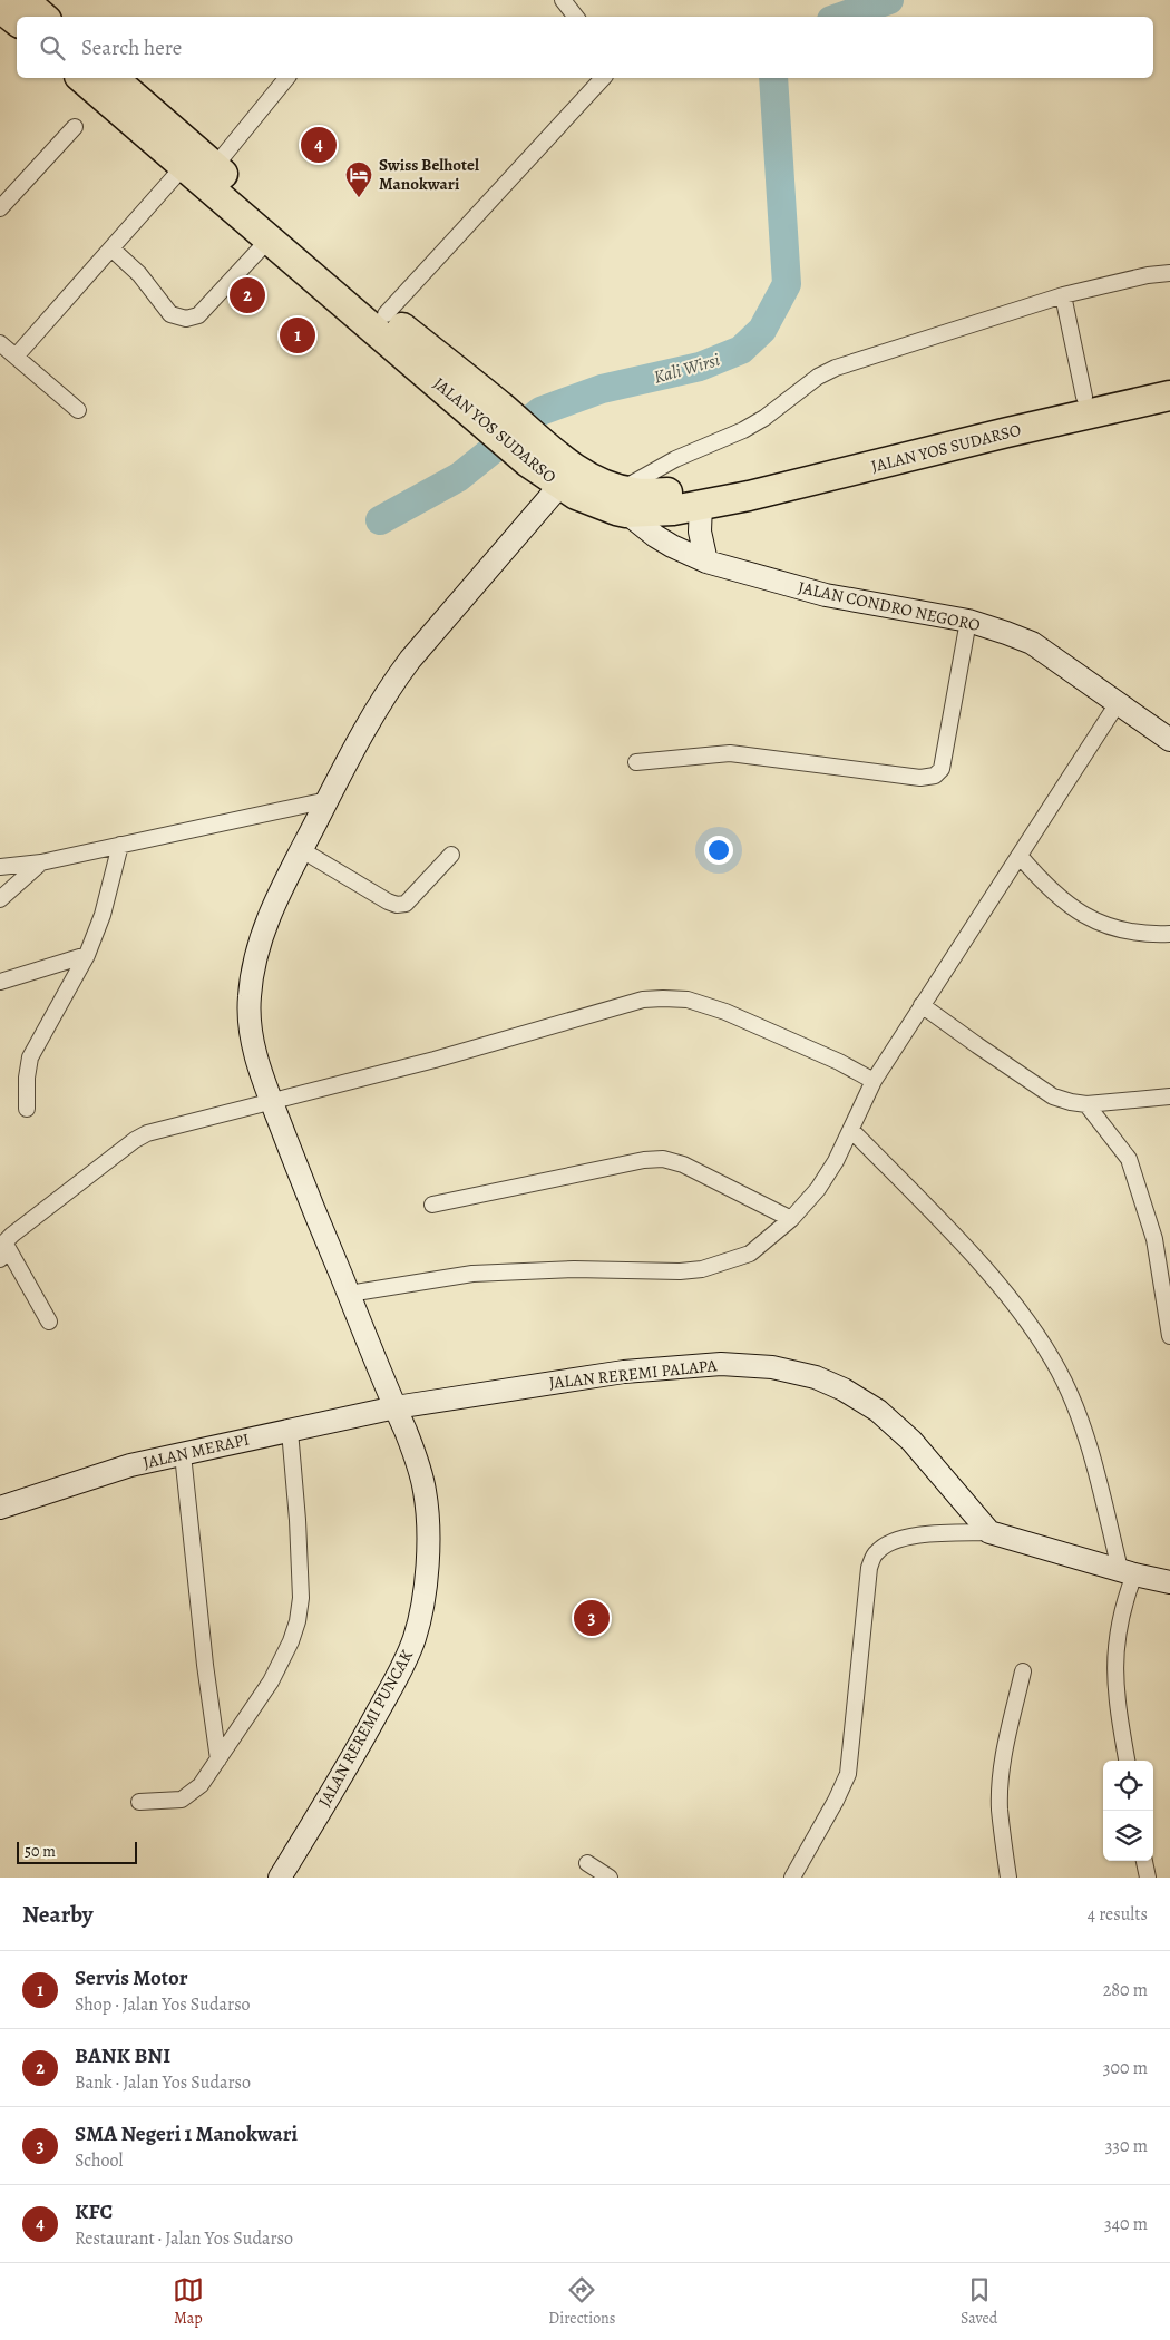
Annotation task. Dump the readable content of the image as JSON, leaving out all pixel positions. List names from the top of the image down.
{
  "streets": {
    "highway": ["JALAN YOS SUDARSO"],
    "street": [
      "JALAN CONDRO NEGORO",
      "JALAN REREMI PALAPA",
      "JALAN MERAPI",
      "JALAN REREMI PUNCAK"
    ]
  },
  "crossings": [
    ["JALAN YOS SUDARSO", "JALAN CONDRO NEGORO"],
    ["JALAN YOS SUDARSO", "JALAN REREMI PUNCAK"],
    ["JALAN REREMI PALAPA", "JALAN MERAPI"],
    ["JALAN REREMI PALAPA", "JALAN REREMI PUNCAK"],
    ["JALAN MERAPI", "JALAN REREMI PUNCAK"]
  ],
  "water": ["Kali Wirsi"],
  "places": {
    "hotel": ["Swiss Belhotel Manokwari"]
  },
  "scale_bar": "50 m",
  "page": {
    "search": "Search here",
    "pins": [
      "4",
      "2",
      "1",
      "3"
    ],
    "scale": "50 m",
    "heading": ["Nearby", "4 results"],
    "list": [
      {
        "mark": "1",
        "name": "Servis Motor",
        "note": "Shop · Jalan Yos Sudarso",
        "value": "280 m"
      },
      {
        "mark": "2",
        "name": "BANK BNI",
        "note": "Bank · Jalan Yos Sudarso",
        "value": "300 m"
      },
      {
        "mark": "3",
        "name": "SMA Negeri 1 Manokwari",
        "note": "School",
        "value": "330 m"
      },
      {
        "mark": "4",
        "name": "KFC",
        "note": "Restaurant · Jalan Yos Sudarso",
        "value": "340 m"
      }
    ],
    "nav": ["Map", "Directions", "Saved"]
  }
}
